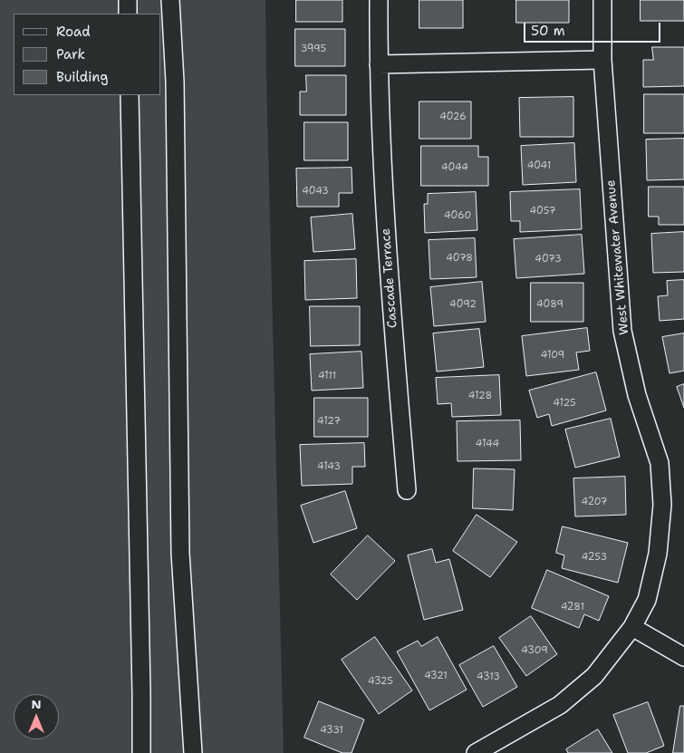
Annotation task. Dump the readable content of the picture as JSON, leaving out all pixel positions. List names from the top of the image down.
{
  "streets": {
    "street": ["West Whitewater Avenue", "Cascade Terrace"]
  },
  "house_numbers": [
    "3995",
    "4026",
    "4041",
    "4044",
    "4043",
    "4057",
    "4060",
    "4078",
    "4073",
    "4092",
    "4089",
    "4109",
    "4111",
    "4128",
    "4125",
    "4127",
    "4144",
    "4143",
    "4207",
    "4253",
    "4281",
    "4309",
    "4321",
    "4313",
    "4325",
    "4331"
  ],
  "legend": ["Road", "Park", "Building"],
  "scale_bar": "50 m",
  "north": "top"
}
